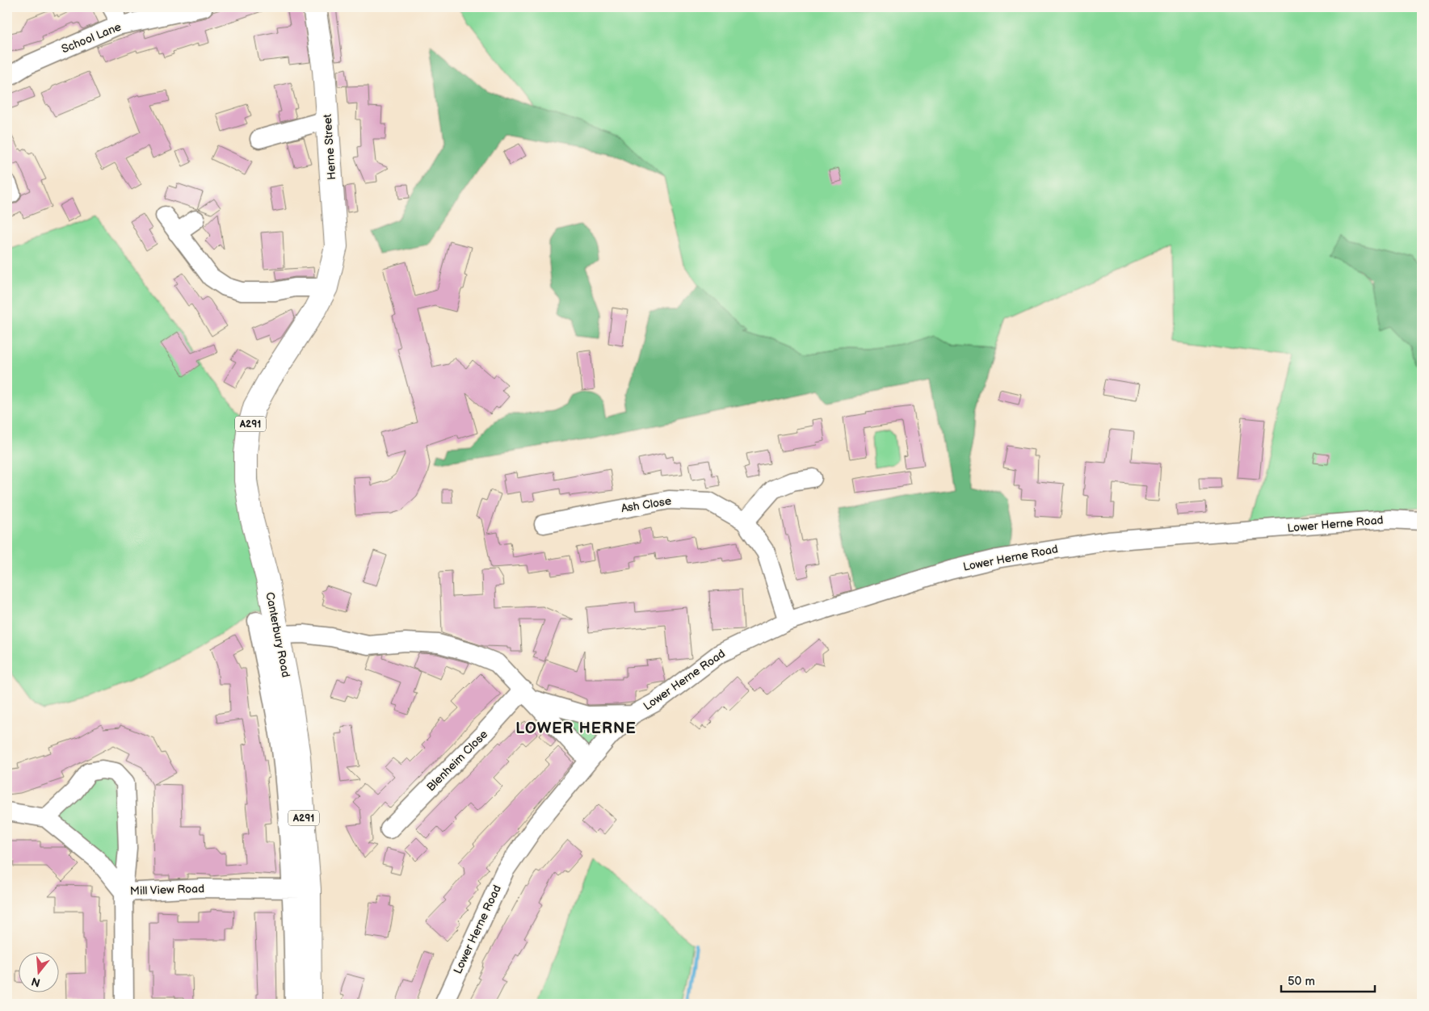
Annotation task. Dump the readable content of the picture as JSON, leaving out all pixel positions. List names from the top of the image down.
{
  "streets": {
    "main road": ["Herne Street", "A291", "Canterbury Road"],
    "street": [
      "School Lane",
      "Ash Close",
      "Lower Herne Road",
      "Blenheim Close",
      "Mill View Road"
    ]
  },
  "crossings": [
    ["Herne Street", "Canterbury Road"],
    ["Ash Close", "Lower Herne Road"],
    ["Lower Herne Road", "Canterbury Road"],
    ["Lower Herne Road", "Blenheim Close"],
    ["Canterbury Road", "Mill View Road"]
  ],
  "districts": ["LOWER HERNE"],
  "scale_bar": "50 m",
  "north": "bottom"
}
